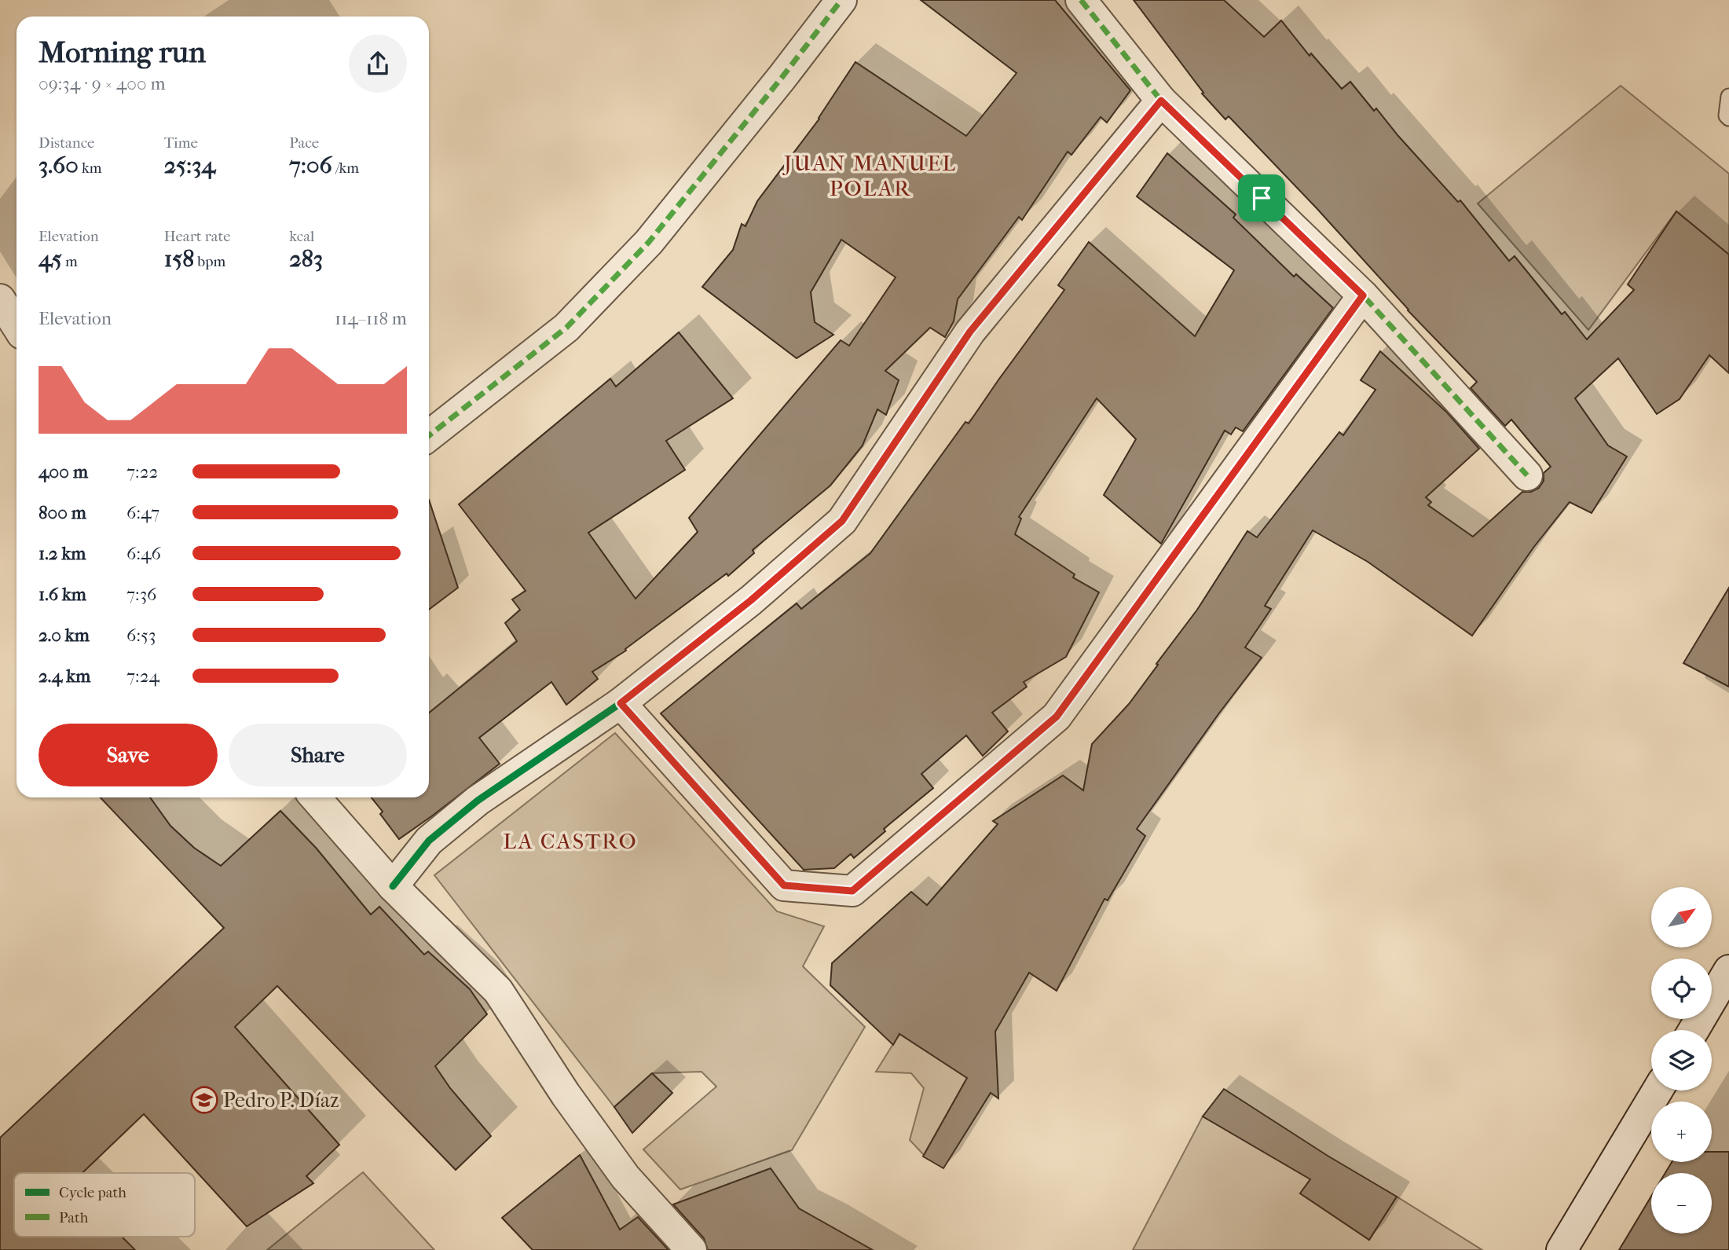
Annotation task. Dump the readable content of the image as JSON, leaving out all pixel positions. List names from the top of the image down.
{
  "districts": ["JUAN MANUEL POLAR", "LA CASTRO"],
  "places": {
    "school or university": ["Pedro P. Díaz"]
  },
  "legend": ["Cycle path", "Path"],
  "north": "top right",
  "page": {
    "heading": ["Morning run", "09:34 · 9 × 400 m"],
    "stats": [
      ["Distance", "3.60 km"],
      ["Time", "25:34"],
      ["Pace", "7:06 /km"],
      ["Elevation", "45 m"],
      ["Heart rate", "158 bpm"],
      ["kcal", "283"]
    ],
    "chart": ["Elevation", "114–118 m"],
    "list": [
      {
        "name": "400 m",
        "note": "7:22"
      },
      {
        "name": "800 m",
        "note": "6:47"
      },
      {
        "name": "1.2 km",
        "note": "6:46"
      },
      {
        "name": "1.6 km",
        "note": "7:36"
      },
      {
        "name": "2.0 km",
        "note": "6:53"
      },
      {
        "name": "2.4 km",
        "note": "7:24"
      }
    ],
    "buttons": ["Save", "Share"],
    "map_buttons": ["+", "−"]
  }
}
